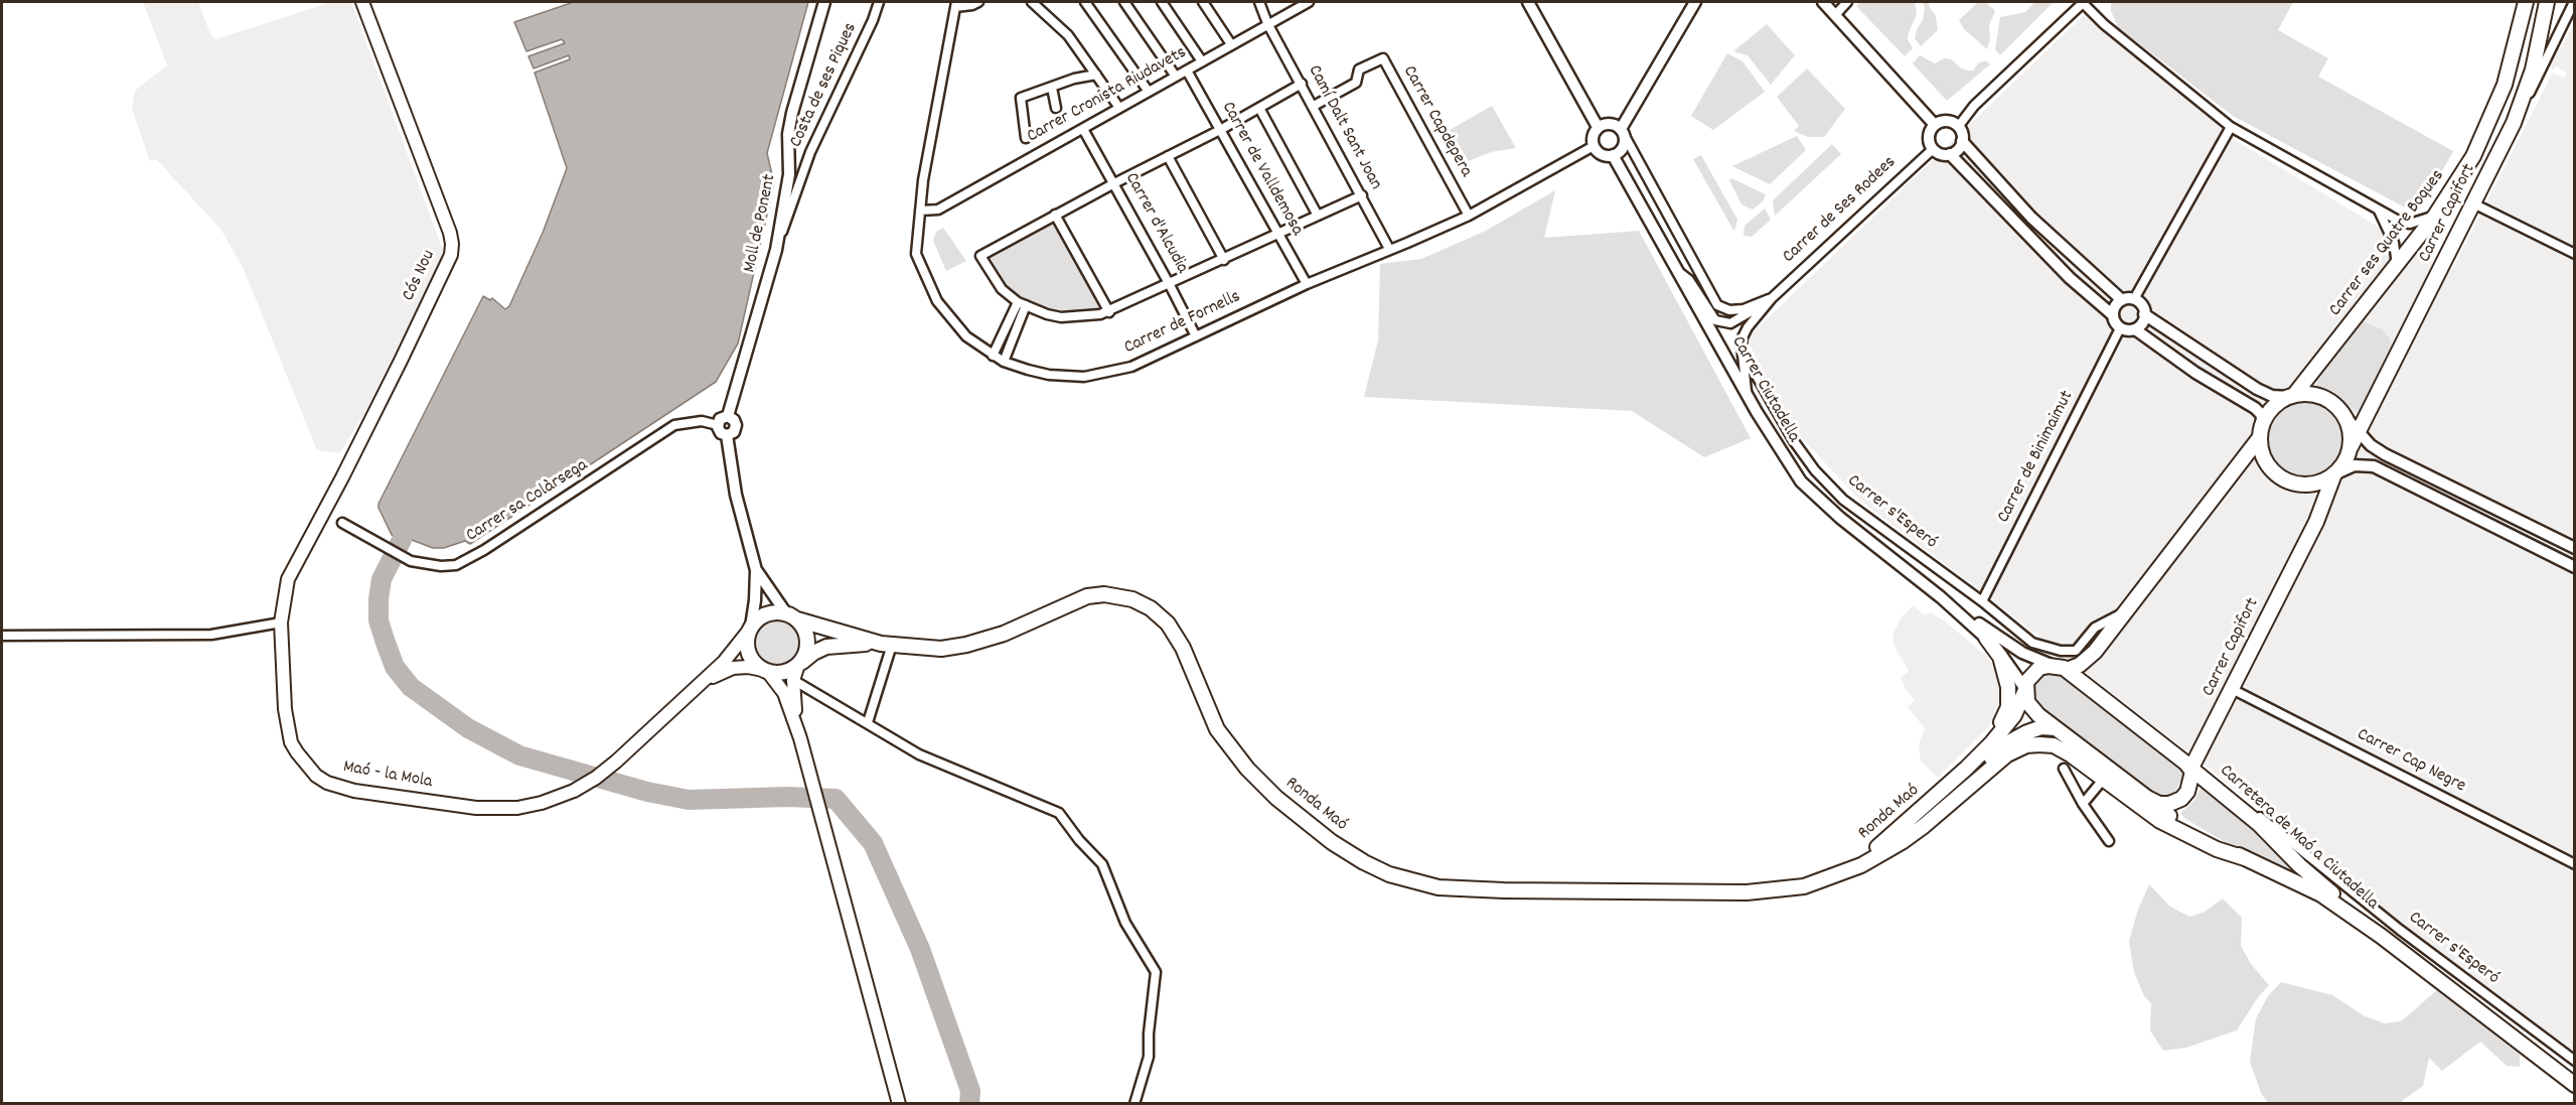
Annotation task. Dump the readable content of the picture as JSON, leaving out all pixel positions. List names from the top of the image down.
{
  "streets": {
    "main road": [
      "Carrer Capifort",
      "Carrer ses Quatre Boques",
      "Cós Nou",
      "Maó - la Mola",
      "Ronda Maó",
      "Carretera de Maó a Ciutadella"
    ],
    "street": [
      "Costa de ses Piques",
      "Carrer Cronista Riudavets",
      "Carrer Capdepera",
      "Camí Dalt Sant Joan",
      "Carrer de Valldemosa",
      "Carrer de Ses Rodees",
      "Moll de Ponent",
      "Carrer d'Alcudia",
      "Carrer de Fornells",
      "Carrer Ciutadella",
      "Carrer de Binimaimut",
      "Carrer sa Colàrsega",
      "Carrer s'Esperó",
      "Carrer Cap Negre"
    ]
  },
  "crossings": [
    ["Costa de ses Piques", "Moll de Ponent"],
    ["Carrer Cronista Riudavets", "Camí Dalt Sant Joan"],
    ["Carrer Cronista Riudavets", "Carrer de Valldemosa"],
    ["Carrer Cronista Riudavets", "Carrer d'Alcudia"],
    ["Carrer Cronista Riudavets", "Carrer de Fornells"],
    ["Carrer Capdepera", "Camí Dalt Sant Joan"],
    ["Carrer Capdepera", "Carrer de Fornells"],
    ["Camí Dalt Sant Joan", "Carrer de Fornells"],
    ["Carrer de Valldemosa", "Carrer de Fornells"],
    ["Carrer de Ses Rodees", "Carrer de Fornells"],
    ["Carrer de Ses Rodees", "Carrer Ciutadella"],
    ["Carrer de Ses Rodees", "Carrer s'Esperó"],
    ["Carrer Capifort", "Carrer ses Quatre Boques"],
    ["Carrer Capifort", "Carrer Cap Negre"],
    ["Carrer Capifort", "Carretera de Maó a Ciutadella"],
    ["Moll de Ponent", "Carrer sa Colàrsega"],
    ["Moll de Ponent", "Maó - la Mola"],
    ["Moll de Ponent", "Ronda Maó"],
    ["Carrer d'Alcudia", "Carrer de Fornells"],
    ["Cós Nou", "Maó - la Mola"],
    ["Carrer de Fornells", "Carrer Ciutadella"],
    ["Carrer Ciutadella", "Carretera de Maó a Ciutadella"],
    ["Carrer de Binimaimut", "Carrer s'Esperó"],
    ["Carrer s'Esperó", "Carretera de Maó a Ciutadella"],
    ["Maó - la Mola", "Ronda Maó"]
  ]
}
